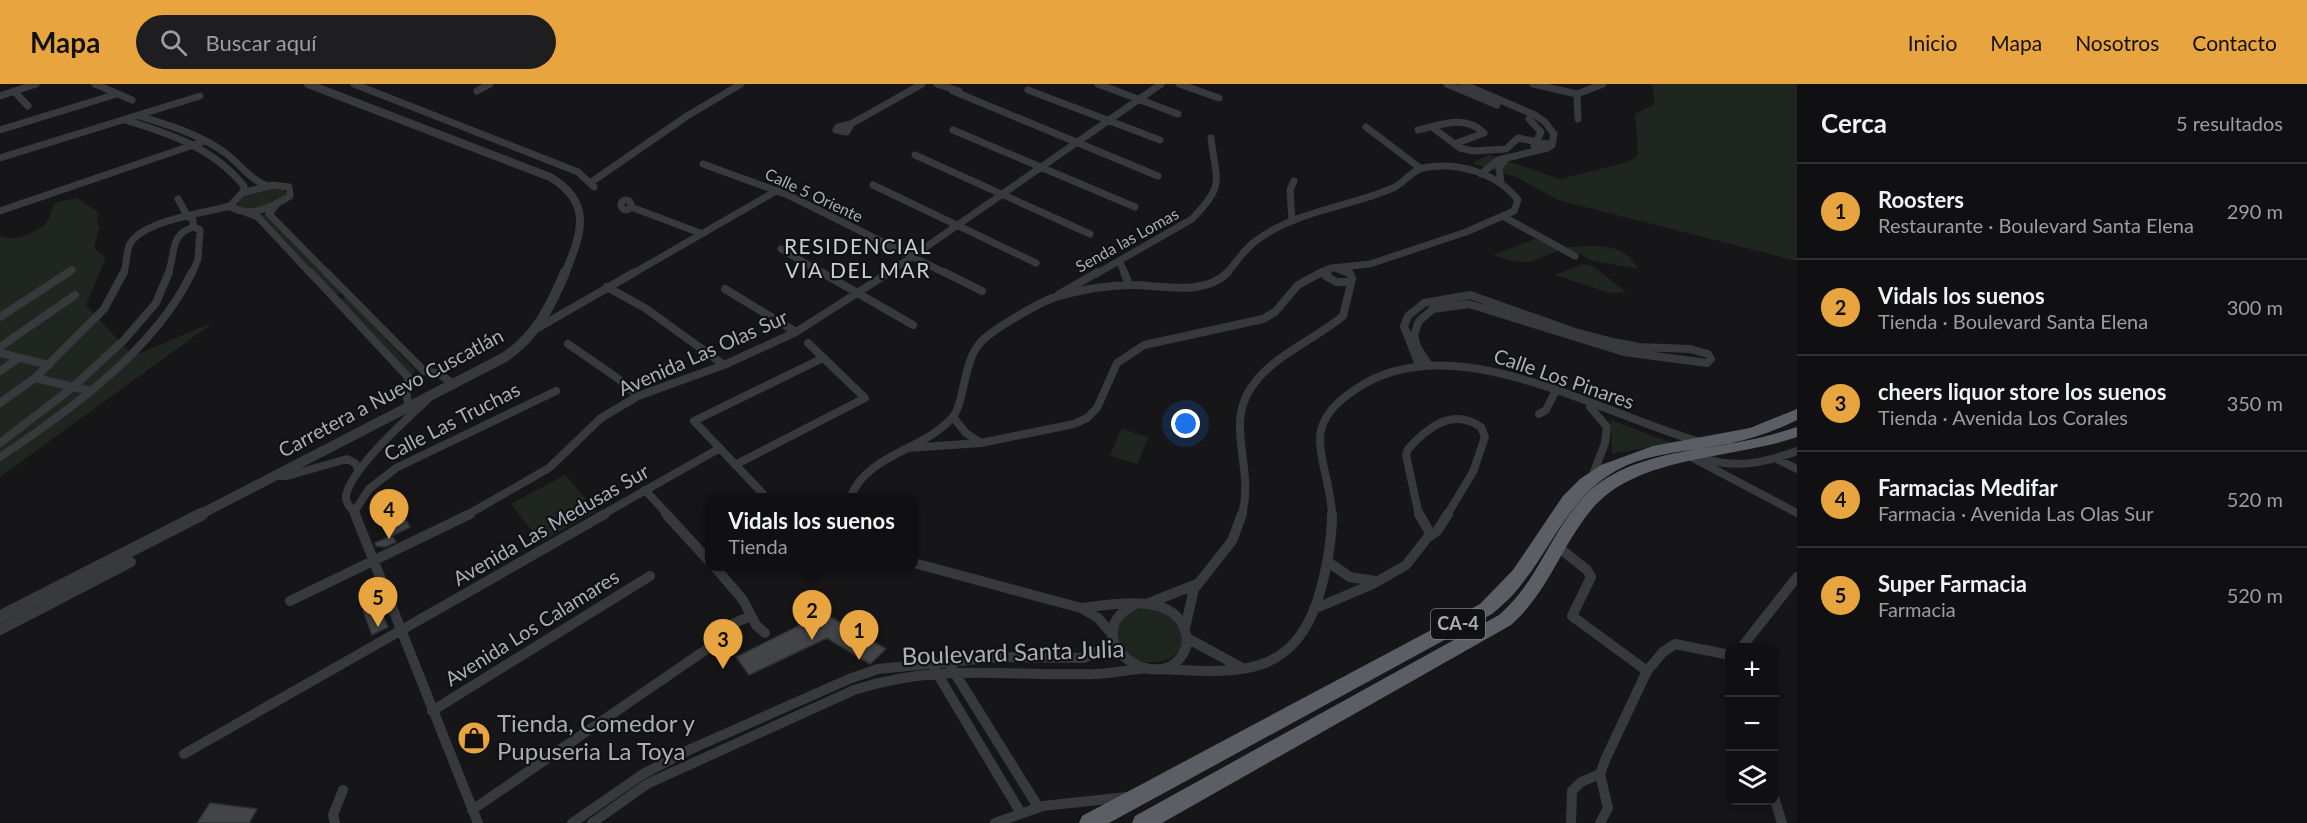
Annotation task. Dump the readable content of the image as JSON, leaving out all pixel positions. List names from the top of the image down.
{
  "streets": {
    "highway": ["CA-4"],
    "street": [
      "Calle 5 Oriente",
      "Senda las Lomas",
      "Avenida Las Olas Sur",
      "Calle Los Pinares",
      "Carretera a Nuevo Cuscatlán",
      "Calle Las Truchas",
      "Avenida Las Medusas Sur",
      "Avenida Los Calamares",
      "Boulevard Santa Julia"
    ]
  },
  "crossings": [
    ["Calle 5 Oriente", "Avenida Las Olas Sur"],
    ["Calle Los Pinares", "CA-4"],
    ["Calle Los Pinares", "Boulevard Santa Julia"]
  ],
  "districts": ["RESIDENCIAL VIA DEL MAR"],
  "places": {
    "shop": ["Tienda, Comedor y Pupuseria La Toya"]
  },
  "page": {
    "header": "Mapa",
    "search": "Buscar aquí",
    "nav": [
      "Inicio",
      "Mapa",
      "Nosotros",
      "Contacto"
    ],
    "heading": ["Cerca", "5 resultados"],
    "list": [
      {
        "mark": "1",
        "name": "Roosters",
        "note": "Restaurante · Boulevard Santa Elena",
        "value": "290 m"
      },
      {
        "mark": "2",
        "name": "Vidals los suenos",
        "note": "Tienda · Boulevard Santa Elena",
        "value": "300 m"
      },
      {
        "mark": "3",
        "name": "cheers liquor store los suenos",
        "note": "Tienda · Avenida Los Corales",
        "value": "350 m"
      },
      {
        "mark": "4",
        "name": "Farmacias Medifar",
        "note": "Farmacia · Avenida Las Olas Sur",
        "value": "520 m"
      },
      {
        "mark": "5",
        "name": "Super Farmacia",
        "note": "Farmacia",
        "value": "520 m"
      }
    ],
    "pins": [
      "4",
      "5",
      "2",
      "1",
      "3"
    ],
    "popup": ["Vidals los suenos", "Tienda"],
    "map_buttons": ["+", "−"]
  }
}
